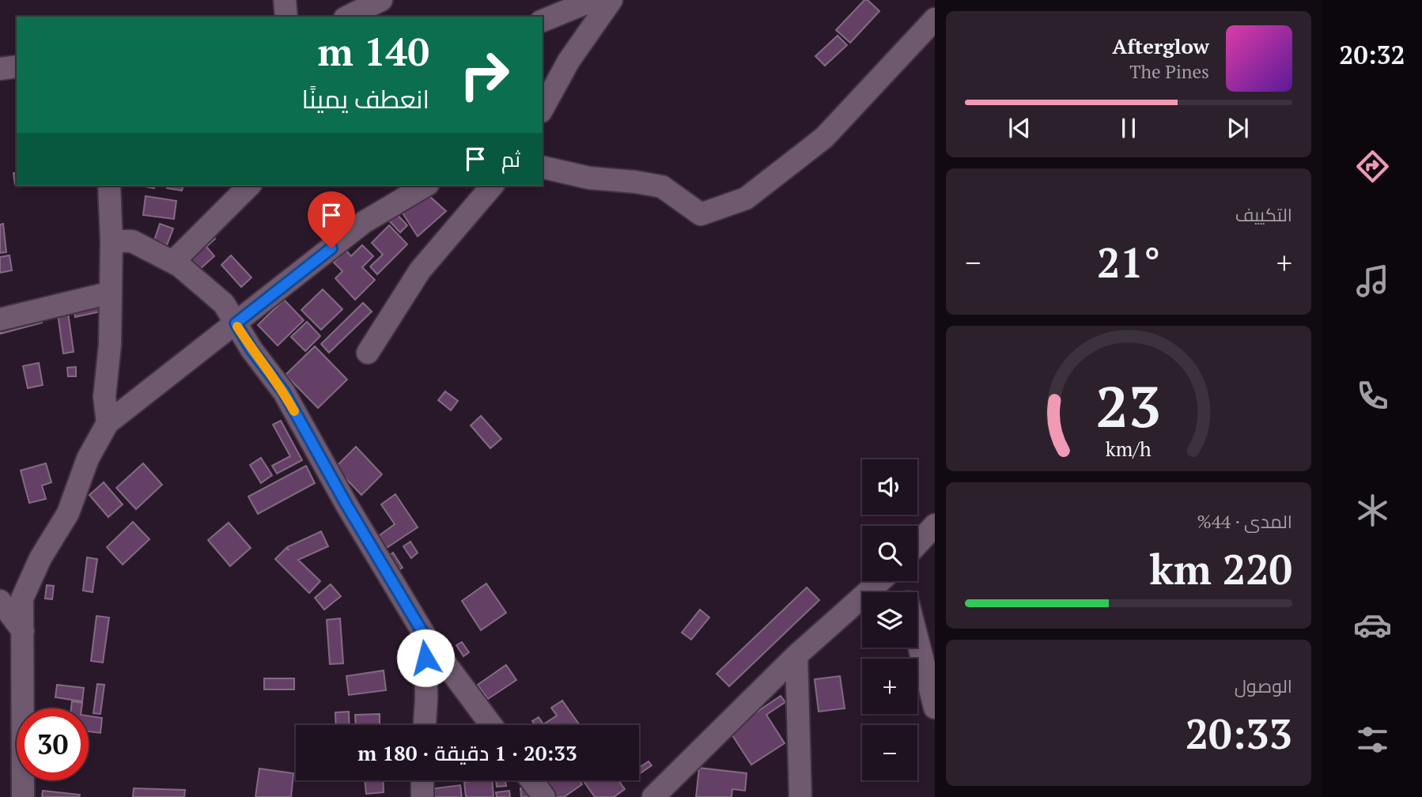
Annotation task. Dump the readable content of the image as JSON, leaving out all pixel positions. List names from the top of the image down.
{
  "page": {
    "tabs": "20:32",
    "turn": ["140 m", "انعطف يمينًا"],
    "song": ["Afterglow", "The Pines"],
    "then": "ثم",
    "tile": [
      "التكييف",
      ["المدى · 44%", "220 km"],
      ["الوصول", "20:33"]
    ],
    "heat": ["−", "21°", "+"],
    "map_buttons": ["+", "−"],
    "limit": "30",
    "trip": "20:33 · 1 دقيقة · 180 m",
    "gauge": ["23", "km/h"]
  }
}
